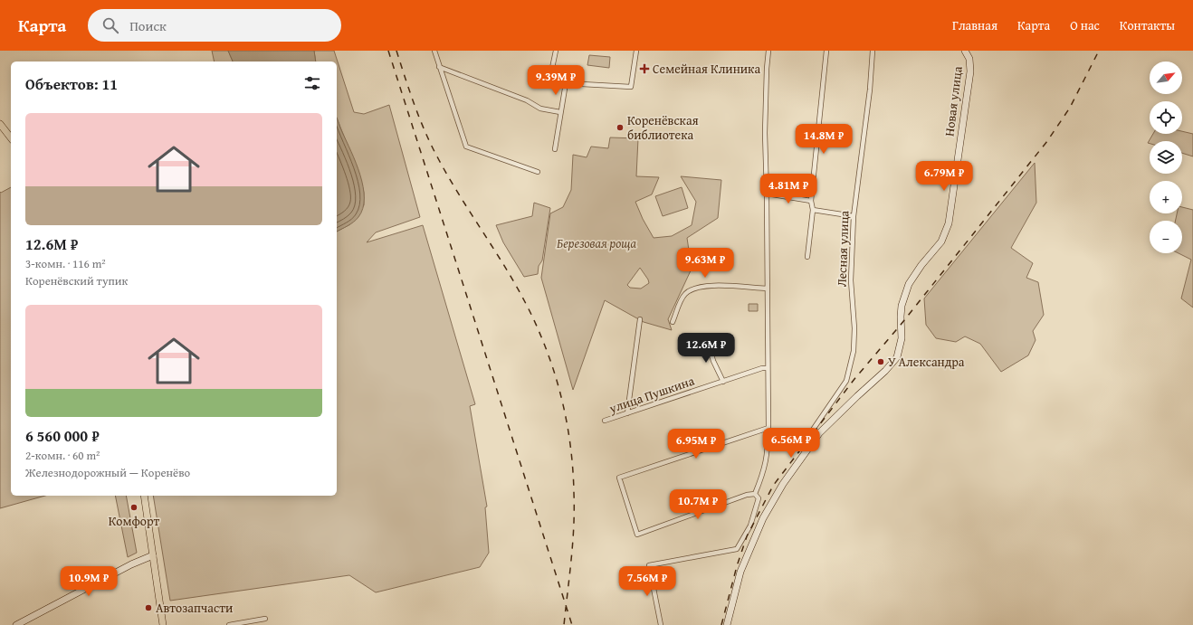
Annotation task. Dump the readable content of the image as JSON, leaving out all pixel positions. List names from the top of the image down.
{
  "streets": {
    "main road": ["Новая улица"],
    "street": ["Лесная улица", "улица Пушкина"]
  },
  "crossings": [
    ["Новая улица", "Лесная улица"]
  ],
  "parks": ["Березовая роща"],
  "places": {
    "health": ["Семейная Клиника"],
    "other": [
      "Коренёвская библиотека",
      "У Александра",
      "Комфорт",
      "Автозапчасти"
    ]
  },
  "north": "top right",
  "page": {
    "header": "Карта",
    "search": "Поиск",
    "nav": [
      "Главная",
      "Карта",
      "О нас",
      "Контакты"
    ],
    "map_buttons": ["+", "−"],
    "heading": "Объектов: 11",
    "price": [
      "9.39M ₽",
      "14.8M ₽",
      "6.79M ₽",
      "4.81M ₽",
      "9.63M ₽",
      "12.6M ₽",
      "6.56M ₽",
      "6.95M ₽",
      "10.7M ₽",
      "10.9M ₽",
      "7.56M ₽"
    ],
    "list": [
      {
        "name": "12.6M ₽",
        "note": "3-комн. · 116 m² · Коренёвский тупик"
      },
      {
        "name": "6 560 000 ₽",
        "note": "2-комн. · 60 m² · Железнодорожный — Коренёво"
      }
    ]
  }
}
